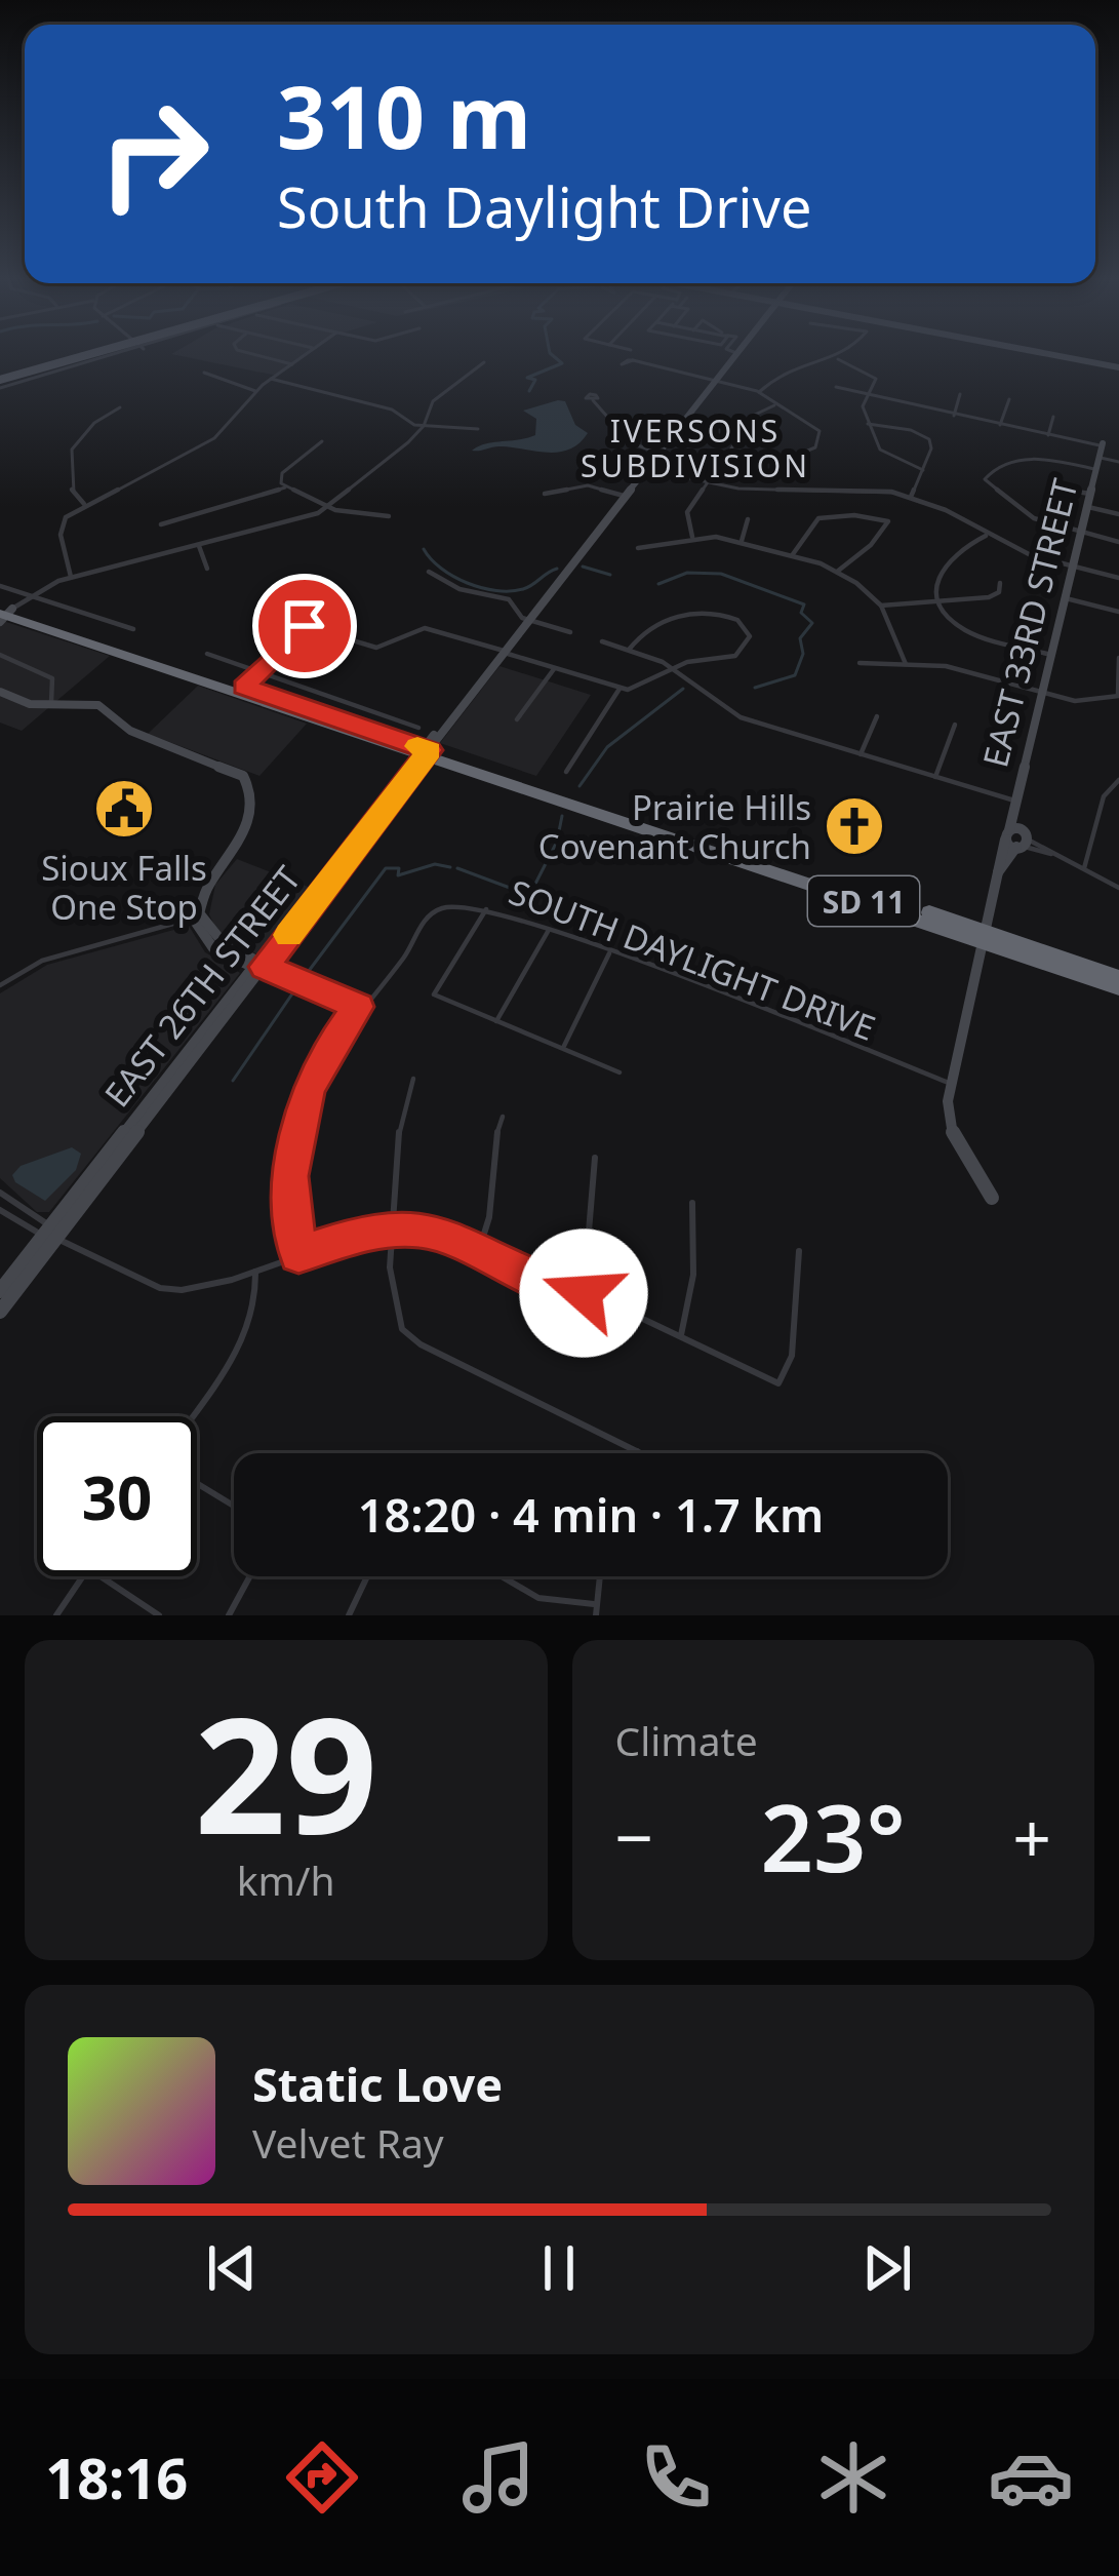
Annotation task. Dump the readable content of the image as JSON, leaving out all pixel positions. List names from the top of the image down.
{
  "streets": {
    "highway": ["SD 11"],
    "main road": ["EAST 33RD STREET", "EAST 26TH STREET"],
    "street": ["SOUTH DAYLIGHT DRIVE"]
  },
  "crossings": [
    ["SD 11", "EAST 26TH STREET"]
  ],
  "districts": ["IVERSONS SUBDIVISION"],
  "places": {
    "public building": ["Sioux Falls One Stop"],
    "church": ["Prairie Hills Covenant Church"]
  },
  "page": {
    "turn": ["310 m", "South Daylight Drive"],
    "limit": "30",
    "trip": "18:20 · 4 min · 1.7 km",
    "tile": [
      ["29", "km/h"],
      "Climate"
    ],
    "heat": ["−", "23°", "+"],
    "song": ["Static Love", "Velvet Ray"],
    "tabs": "18:16"
  }
}
